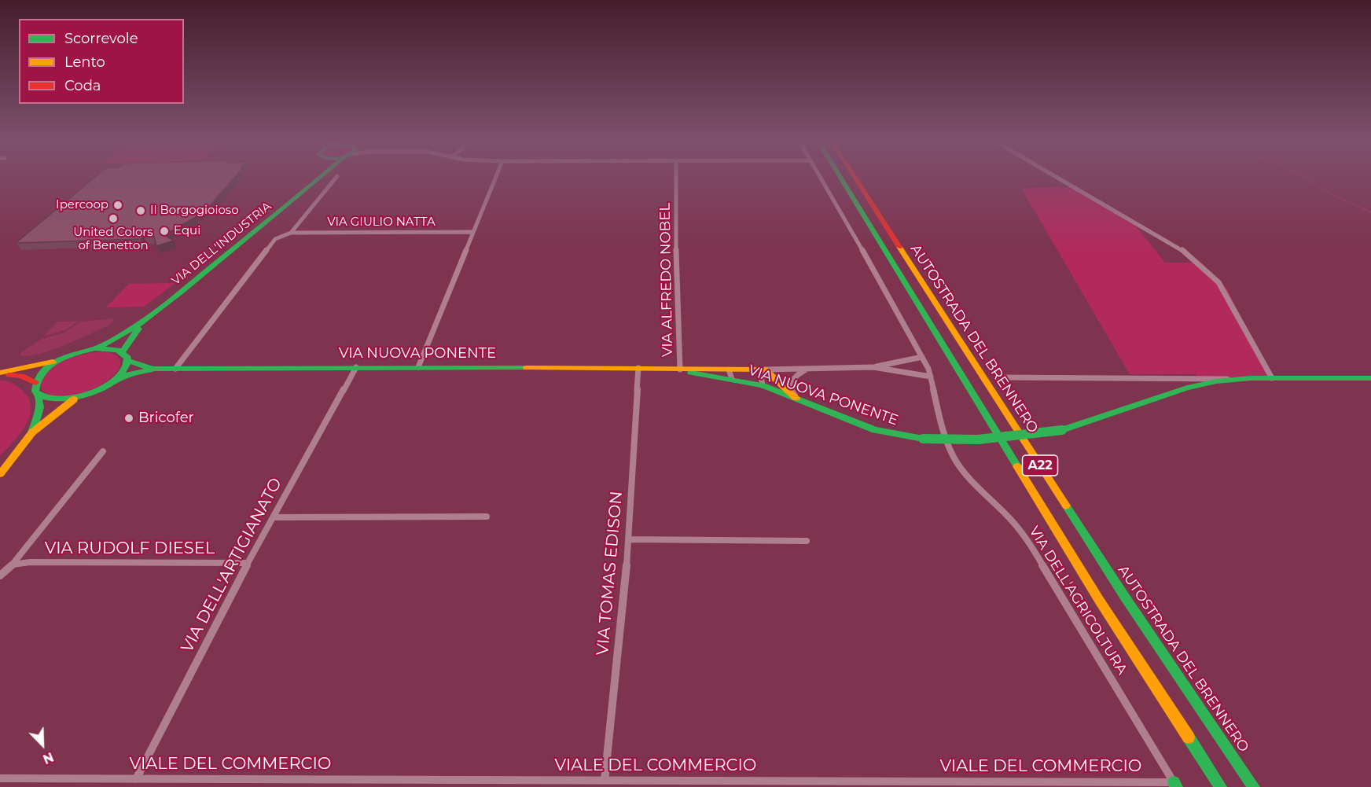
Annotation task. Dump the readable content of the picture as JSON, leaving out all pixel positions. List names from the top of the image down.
{
  "streets": {
    "main road": [
      "VIA DELL'INDUSTRIA",
      "AUTOSTRADA DEL BRENNERO",
      "VIA NUOVA PONENTE",
      "A22"
    ],
    "street": [
      "VIA GIULIO NATTA",
      "VIA ALFREDO NOBEL",
      "VIA RUDOLF DIESEL",
      "VIA DELL'ARTIGIANATO",
      "VIA TOMAS EDISON",
      "VIA DELL'AGRICOLTURA",
      "VIALE DEL COMMERCIO"
    ]
  },
  "crossings": [
    ["VIA ALFREDO NOBEL", "VIA NUOVA PONENTE"],
    ["VIA NUOVA PONENTE", "VIA DELL'ARTIGIANATO"],
    ["VIA NUOVA PONENTE", "VIA TOMAS EDISON"],
    ["VIA RUDOLF DIESEL", "VIA DELL'ARTIGIANATO"],
    ["VIA DELL'ARTIGIANATO", "VIALE DEL COMMERCIO"],
    ["VIA TOMAS EDISON", "VIALE DEL COMMERCIO"],
    ["VIA DELL'AGRICOLTURA", "VIALE DEL COMMERCIO"]
  ],
  "places": [
    "Ipercoop",
    "Il Borgogioioso",
    "United Colors of Benetton",
    "Equi",
    "Bricofer"
  ],
  "legend": ["Scorrevole", "Lento", "Coda"],
  "north": "bottom right"
}
